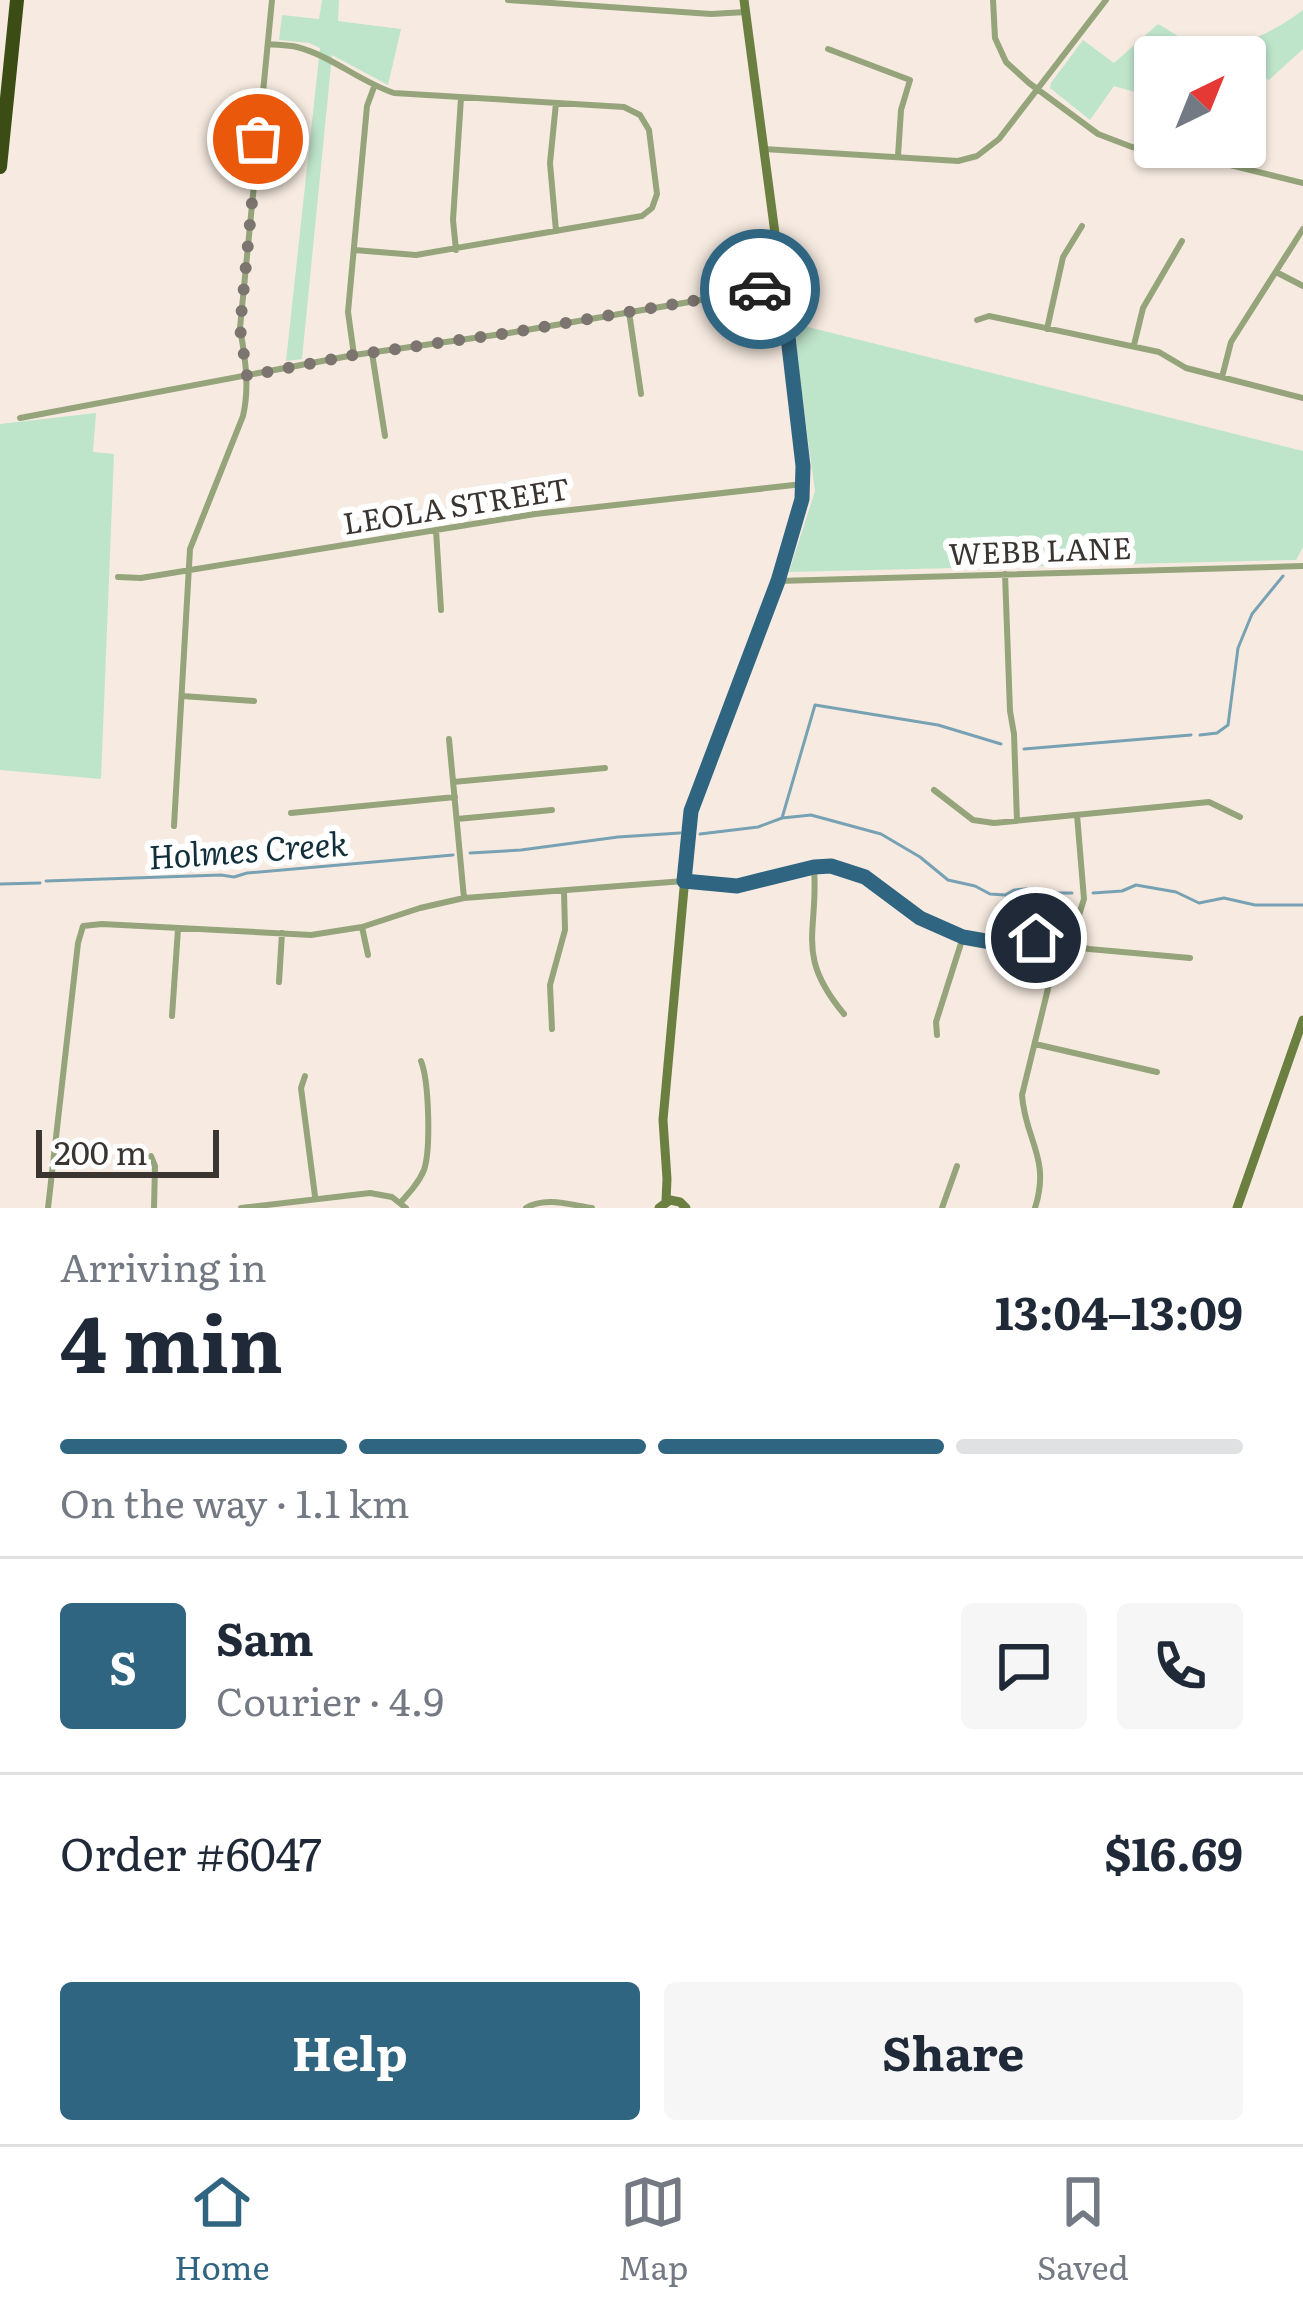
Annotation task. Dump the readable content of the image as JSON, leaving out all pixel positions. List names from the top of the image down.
{
  "streets": {
    "street": ["LEOLA STREET", "WEBB LANE"]
  },
  "water": ["Holmes Creek"],
  "scale_bar": "200 m",
  "north": "top right",
  "page": {
    "scale": "200 m",
    "heading": ["4 min", "Arriving in", "13:04–13:09"],
    "panel": [
      "Sam",
      "Courier · 4.9",
      "Order #6047",
      "$16.69"
    ],
    "bar": "On the way · 1.1 km",
    "round": "S",
    "buttons": ["Help", "Share"],
    "tabs": ["Home", "Map", "Saved"]
  }
}
